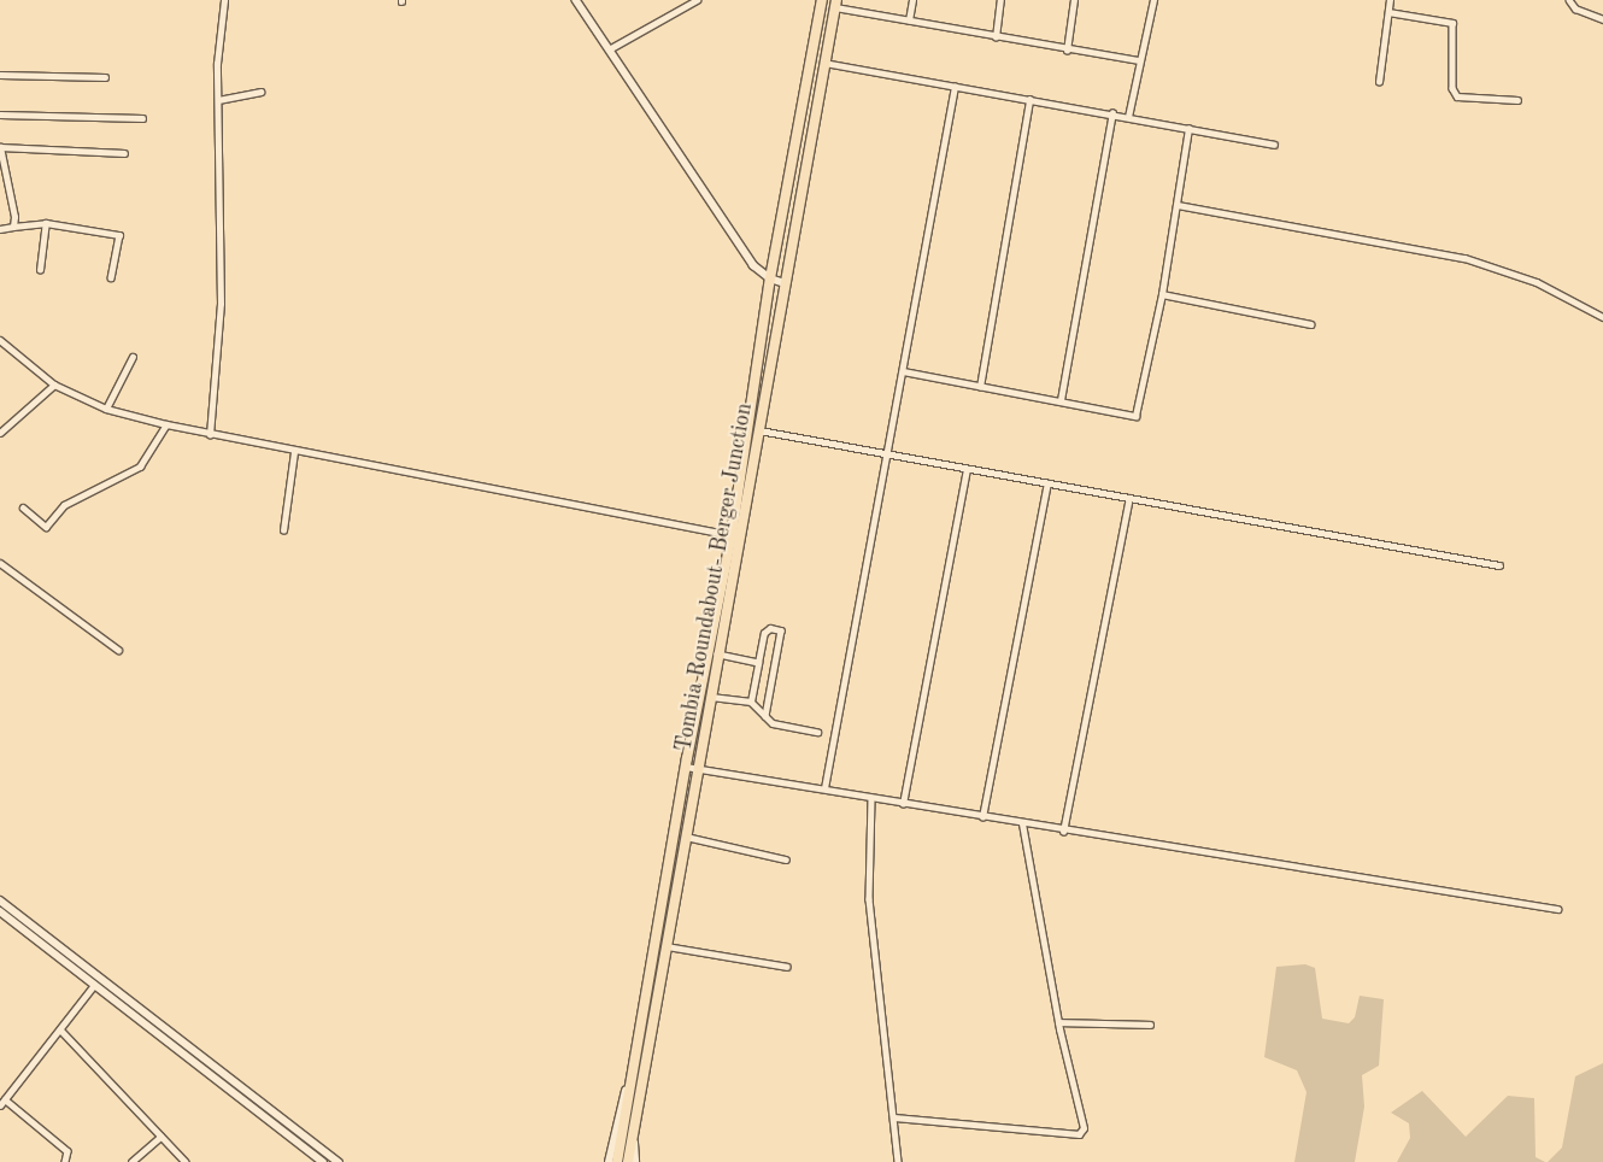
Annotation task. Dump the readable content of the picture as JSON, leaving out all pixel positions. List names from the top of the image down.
{
  "streets": {
    "main road": ["Tombia Roundabout- Berger Junction"]
  }
}
